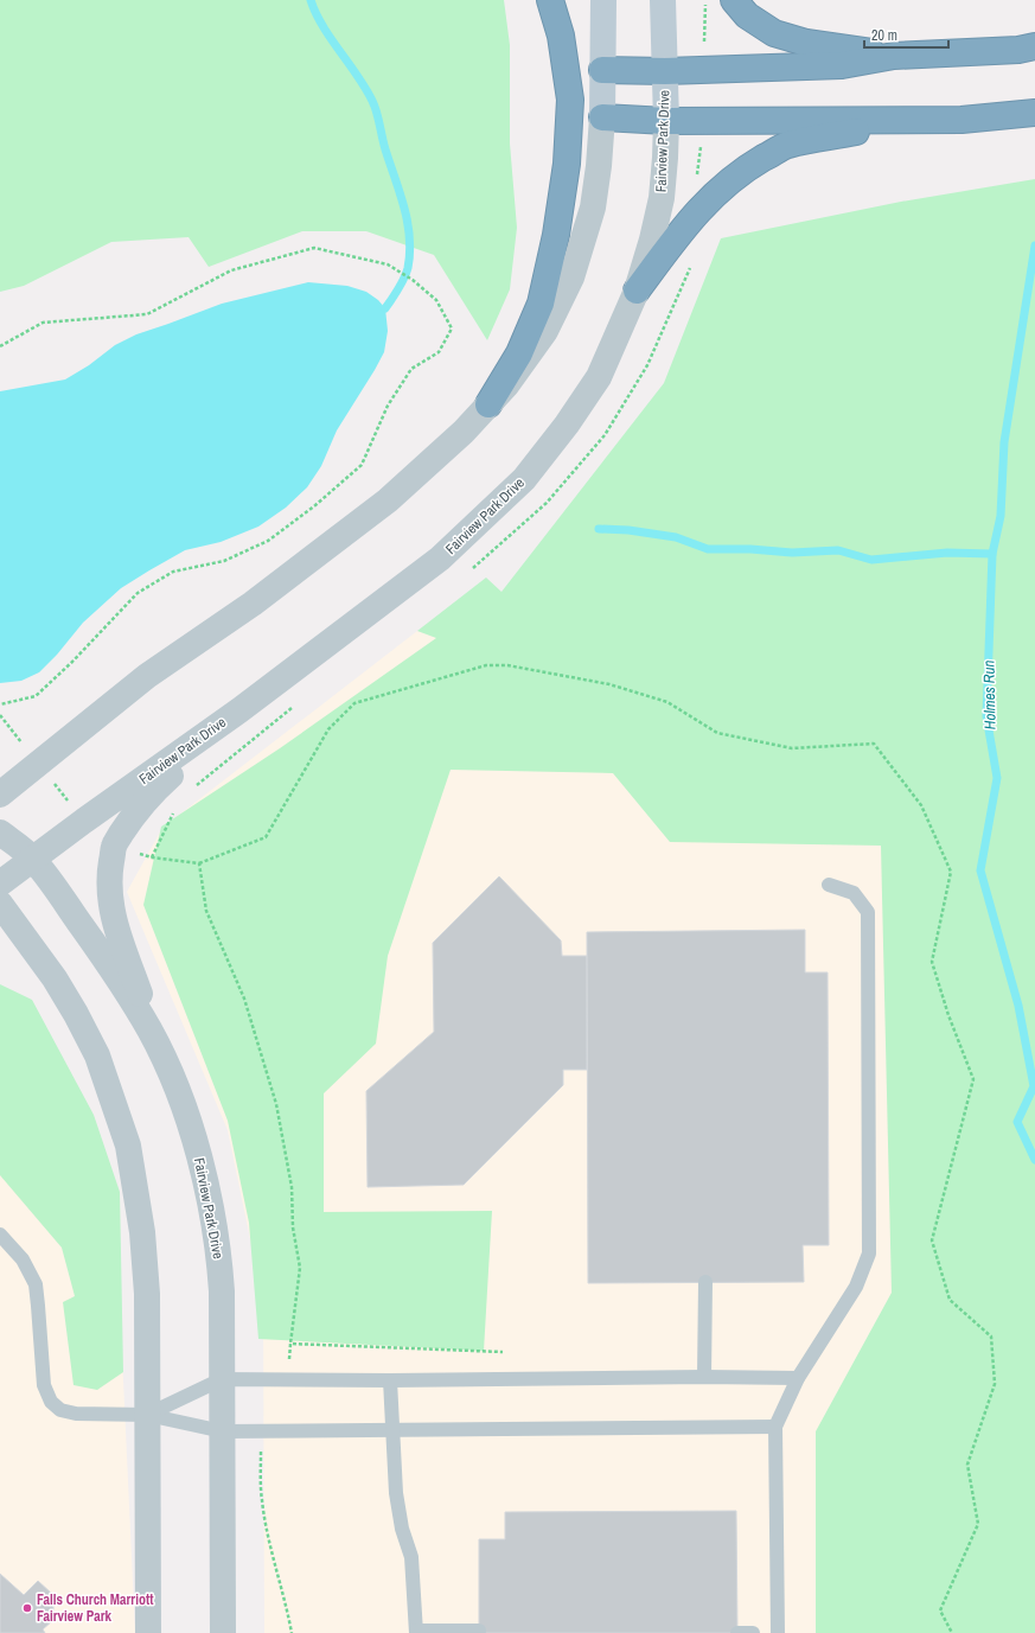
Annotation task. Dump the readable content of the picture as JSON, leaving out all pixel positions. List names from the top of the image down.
{
  "streets": {
    "main road": ["Fairview Park Drive"]
  },
  "water": ["Holmes Run"],
  "places": ["Falls Church Marriott Fairview Park"],
  "scale_bar": "20 m"
}
